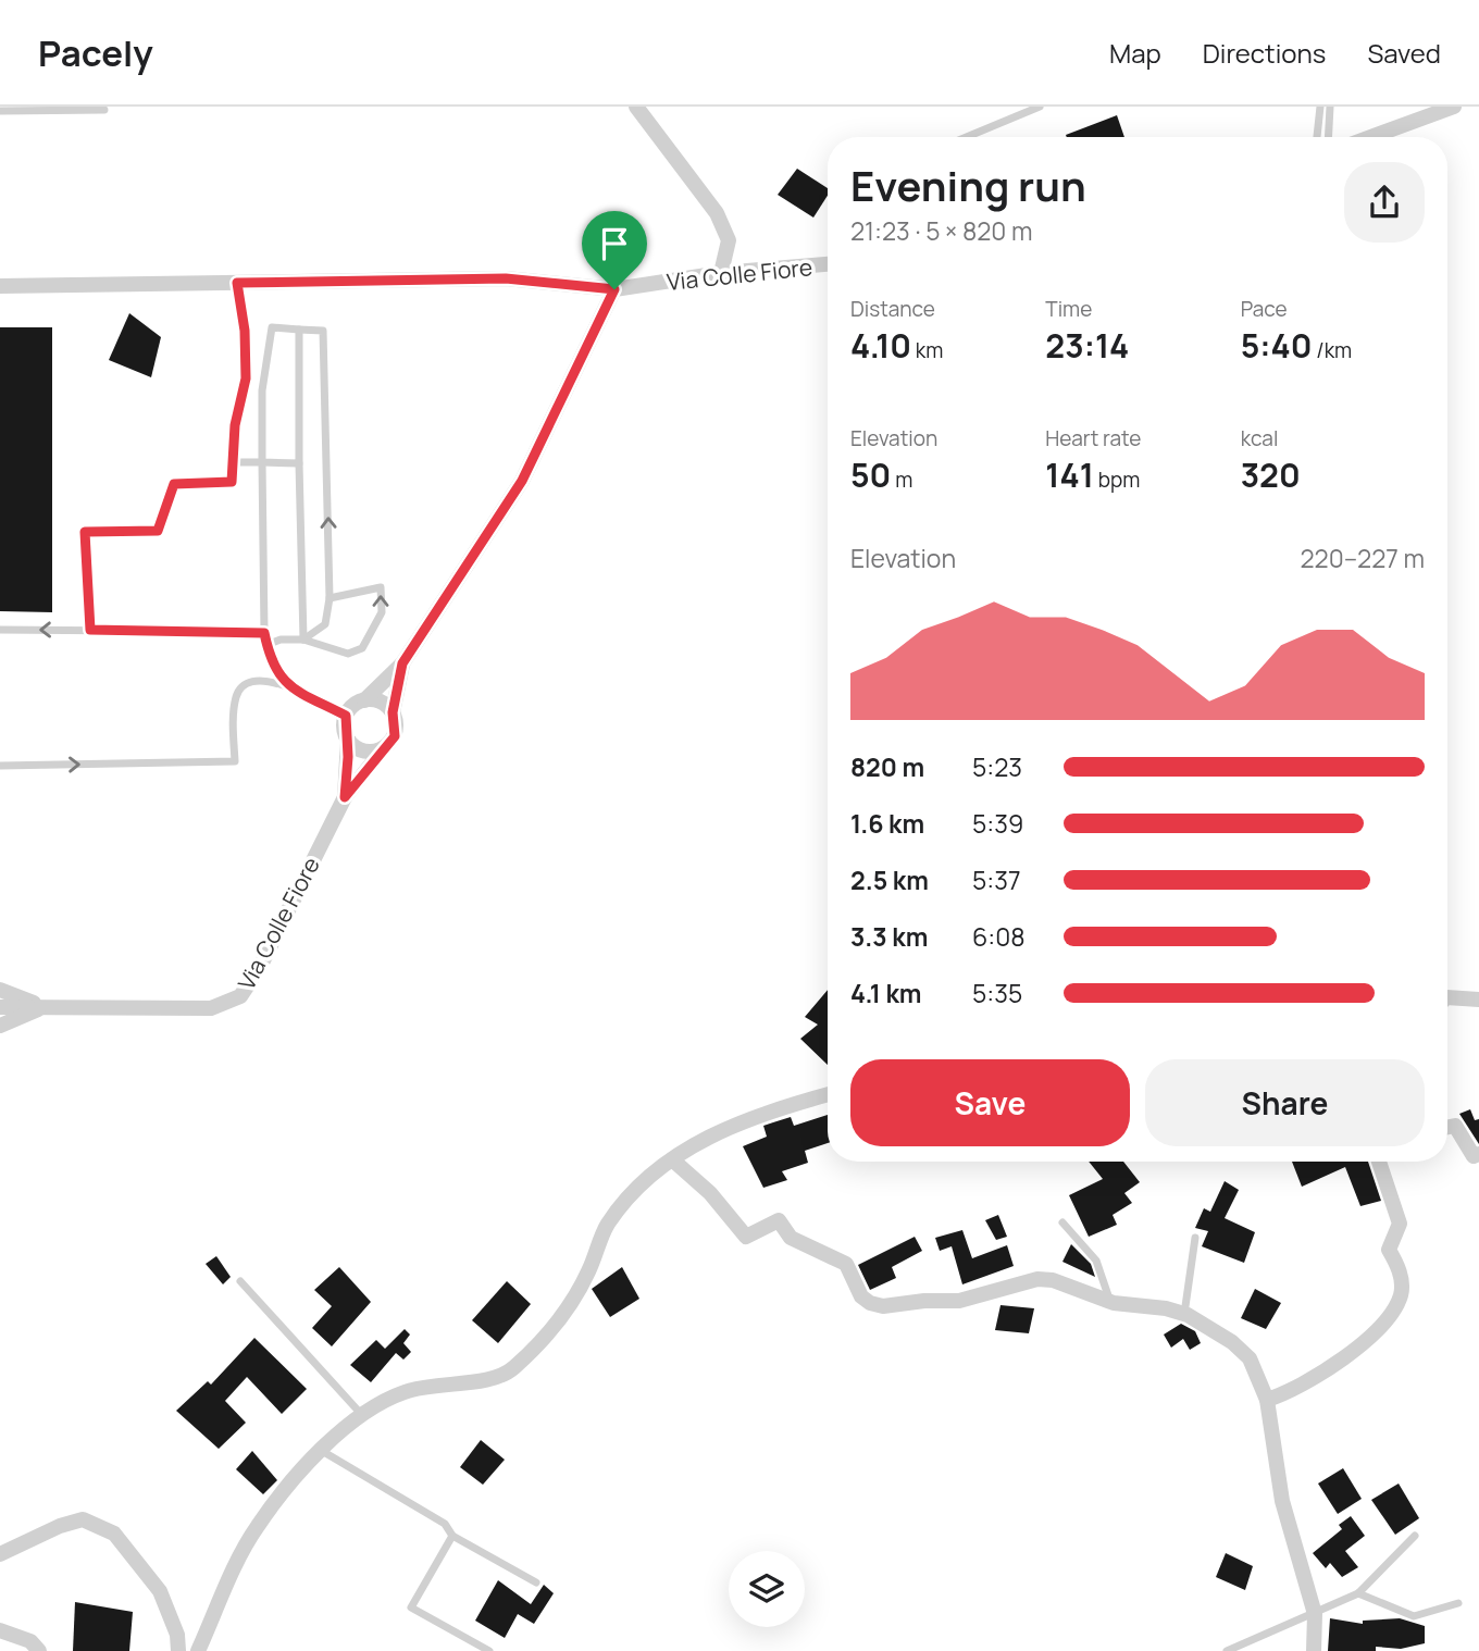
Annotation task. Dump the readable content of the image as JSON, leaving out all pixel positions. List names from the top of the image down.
{
  "streets": {
    "street": ["Via Colle Fiore"]
  },
  "page": {
    "header": "Pacely",
    "nav": ["Map", "Directions", "Saved"],
    "heading": ["Evening run", "21:23 · 5 × 820 m"],
    "stats": [
      ["Distance", "4.10 km"],
      ["Time", "23:14"],
      ["Pace", "5:40 /km"],
      ["Elevation", "50 m"],
      ["Heart rate", "141 bpm"],
      ["kcal", "320"]
    ],
    "chart": ["Elevation", "220–227 m"],
    "list": [
      {
        "name": "820 m",
        "note": "5:23"
      },
      {
        "name": "1.6 km",
        "note": "5:39"
      },
      {
        "name": "2.5 km",
        "note": "5:37"
      },
      {
        "name": "3.3 km",
        "note": "6:08"
      },
      {
        "name": "4.1 km",
        "note": "5:35"
      }
    ],
    "buttons": ["Save", "Share"]
  }
}
